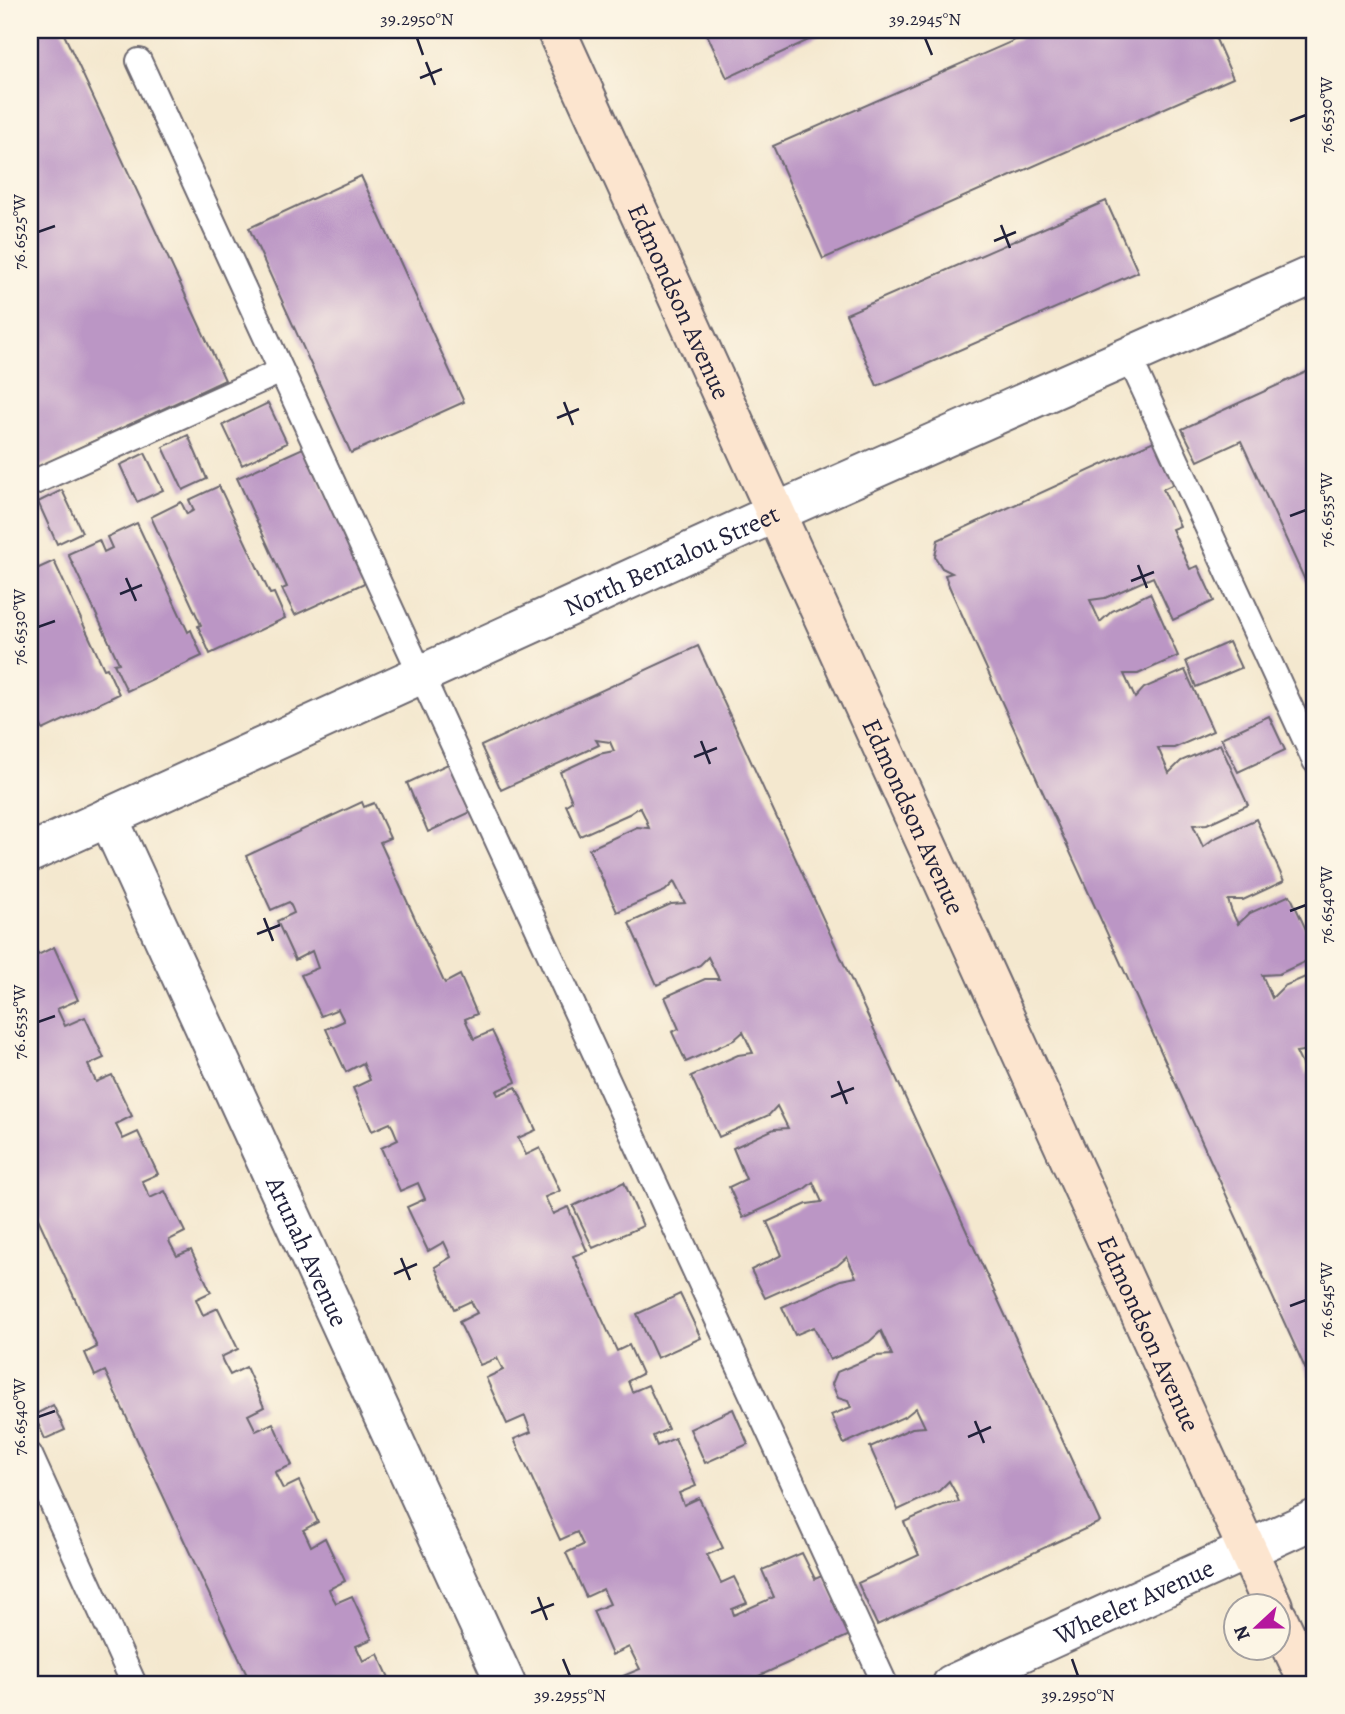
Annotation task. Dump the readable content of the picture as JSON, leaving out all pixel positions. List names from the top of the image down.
{
  "streets": {
    "main road": ["Edmondson Avenue"],
    "street": ["North Bentalou Street", "Arunah Avenue", "Wheeler Avenue"]
  },
  "crossings": [
    ["Edmondson Avenue", "North Bentalou Street"],
    ["Edmondson Avenue", "Wheeler Avenue"],
    ["North Bentalou Street", "Arunah Avenue"]
  ],
  "north": "left",
  "coordinates": [
    "39.2950°N",
    "39.2945°N",
    "76.6530°W",
    "76.6525°W",
    "76.6535°W",
    "76.6540°W",
    "76.6545°W",
    "39.2955°N"
  ]
}
